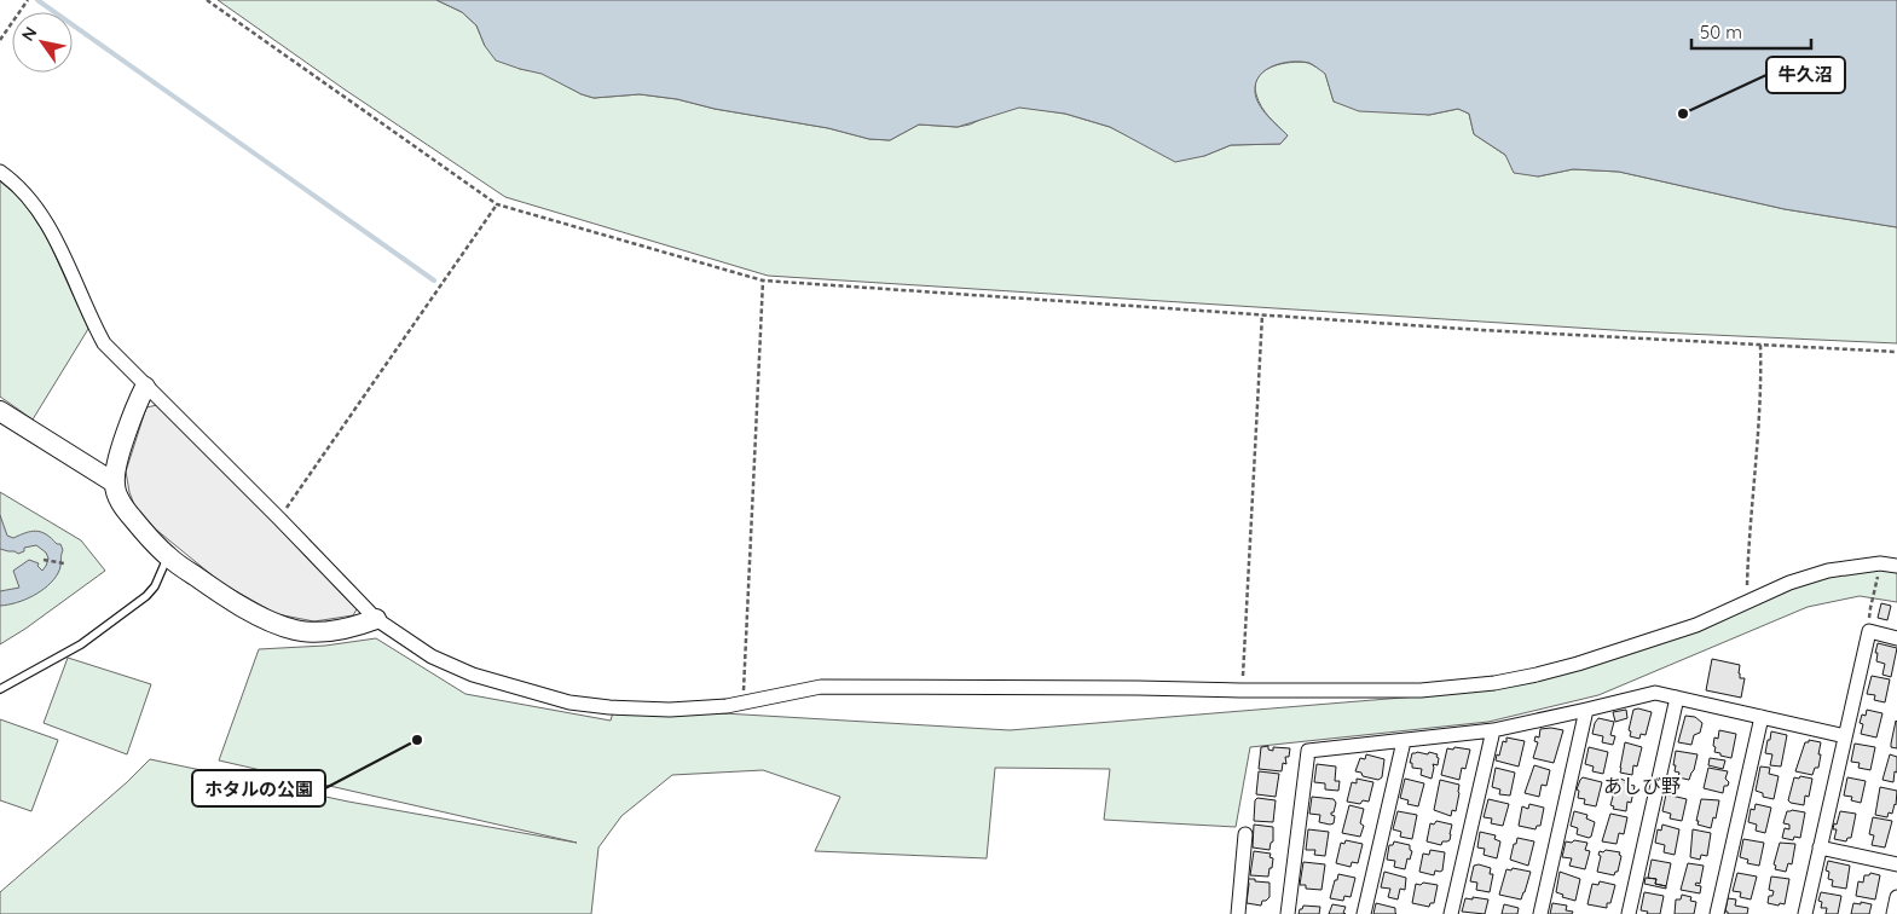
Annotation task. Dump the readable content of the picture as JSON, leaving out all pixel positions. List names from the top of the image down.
{
  "districts": ["あしび野"],
  "places": ["牛久沼", "ホタルの公園"],
  "scale_bar": "50 m",
  "north": "top left"
}
